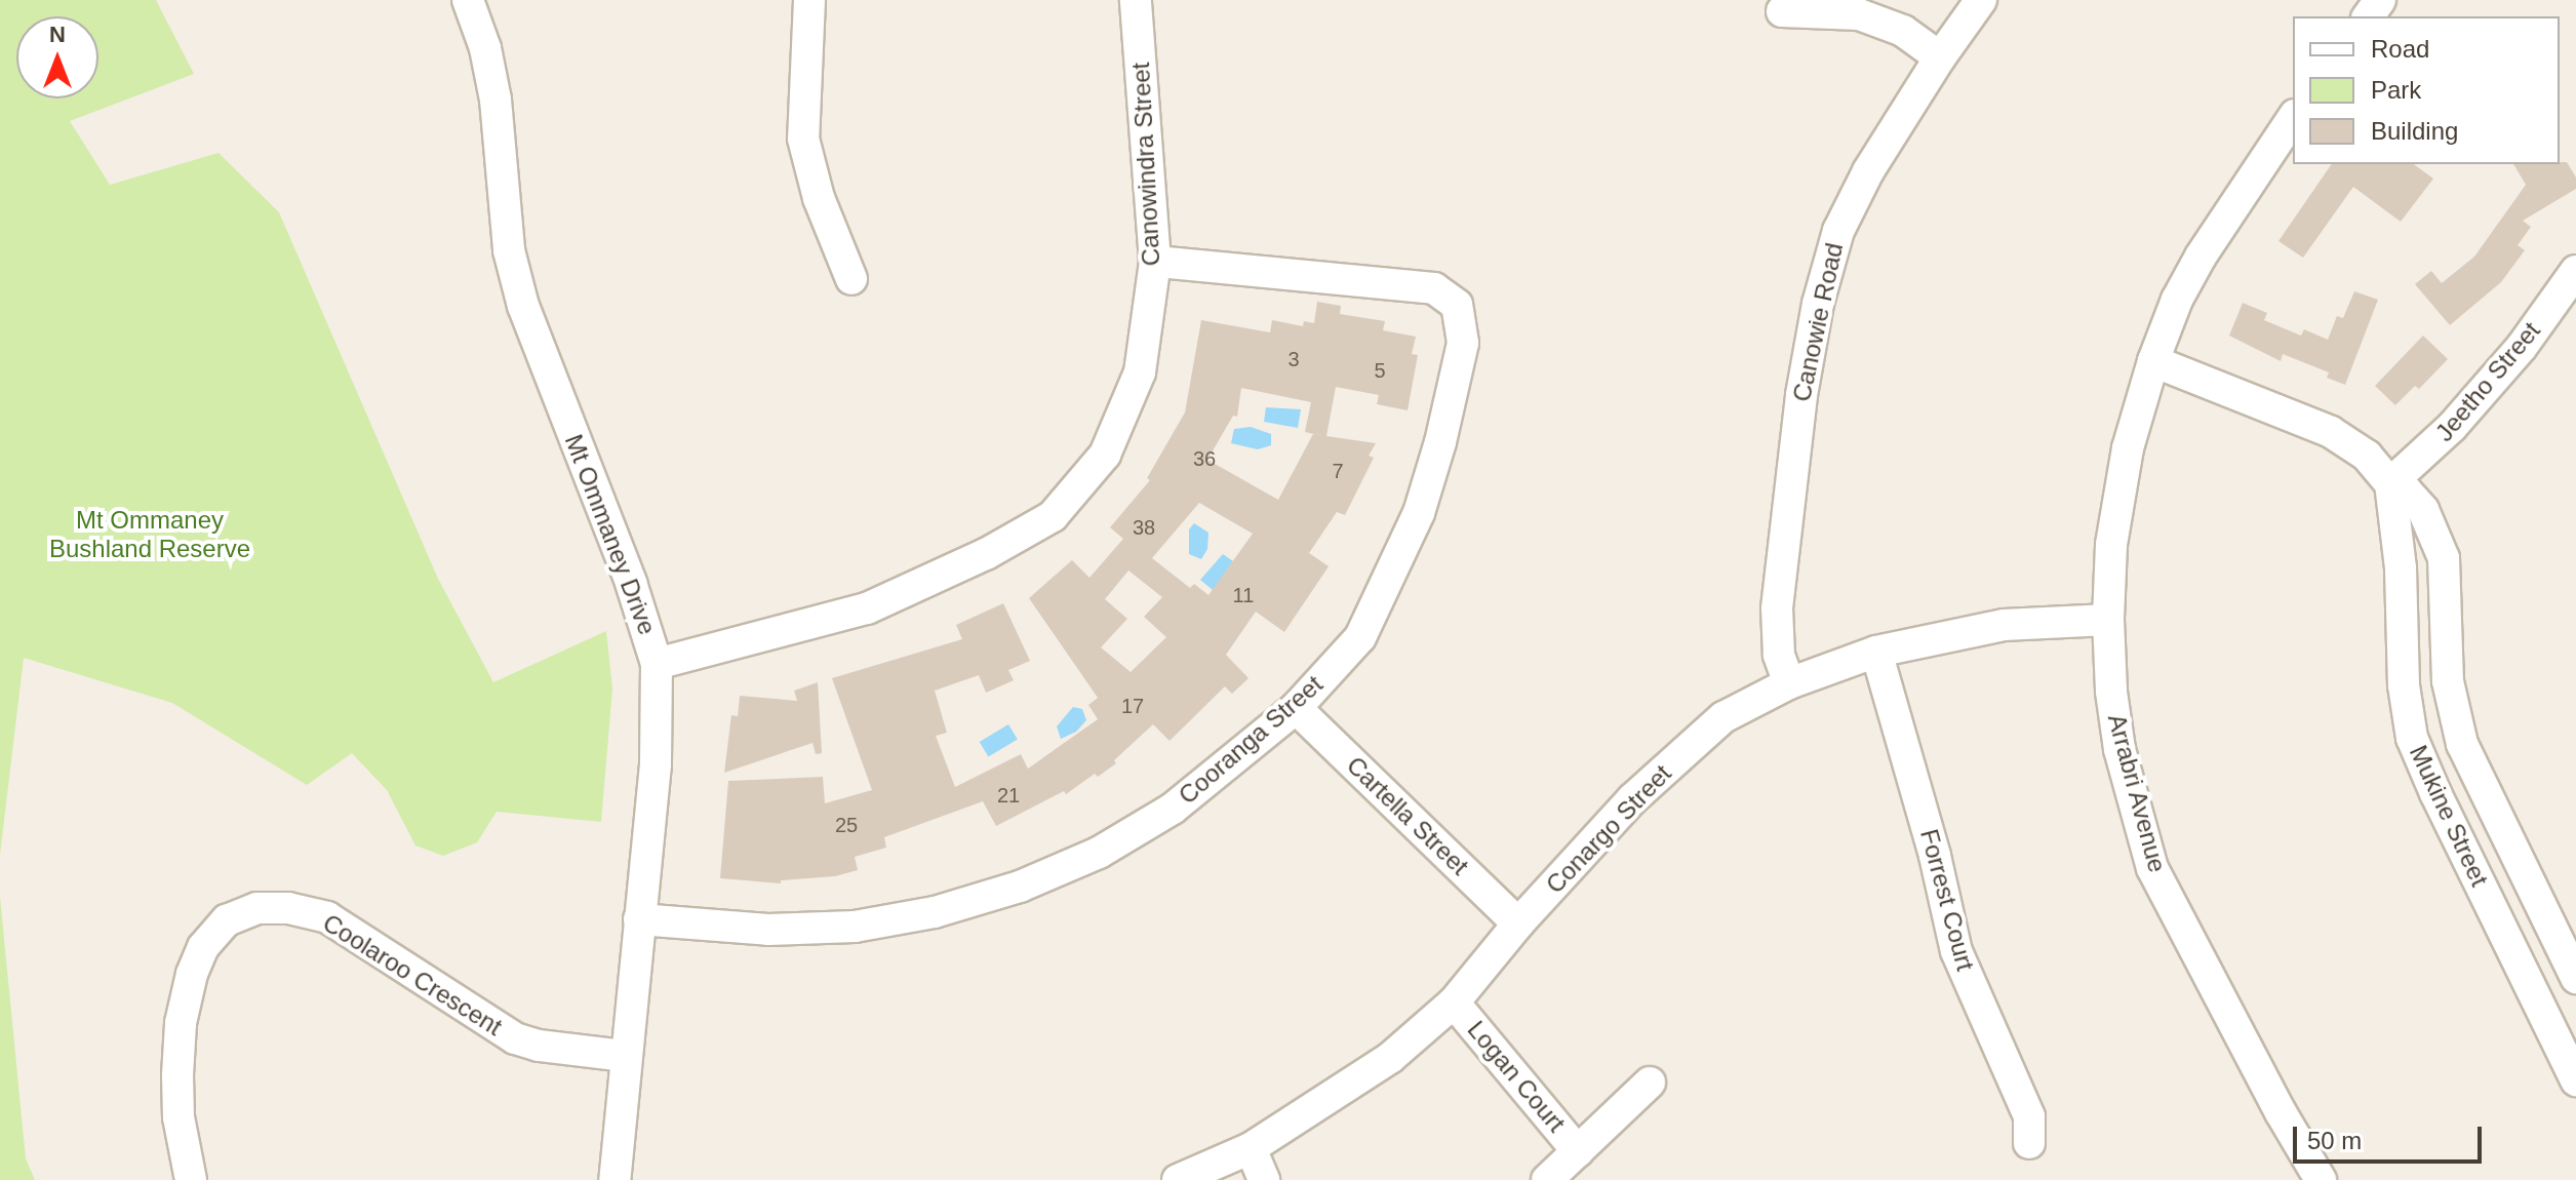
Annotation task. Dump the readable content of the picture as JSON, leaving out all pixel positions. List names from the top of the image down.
{
  "streets": {
    "street": [
      "Canowindra Street",
      "Canowie Road",
      "Jeetho Street",
      "Mt Ommaney Drive",
      "Cooranga Street",
      "Arrabri Avenue",
      "Cartella Street",
      "Mukine Street",
      "Conargo Street",
      "Forrest Court",
      "Coolaroo Crescent",
      "Logan Court"
    ]
  },
  "crossings": [
    ["Canowindra Street", "Mt Ommaney Drive"],
    ["Canowindra Street", "Cooranga Street"],
    ["Canowie Road", "Conargo Street"],
    ["Jeetho Street", "Mukine Street"],
    ["Mt Ommaney Drive", "Cooranga Street"],
    ["Mt Ommaney Drive", "Coolaroo Crescent"],
    ["Cooranga Street", "Cartella Street"],
    ["Arrabri Avenue", "Mukine Street"],
    ["Arrabri Avenue", "Conargo Street"],
    ["Cartella Street", "Conargo Street"],
    ["Conargo Street", "Forrest Court"],
    ["Conargo Street", "Logan Court"]
  ],
  "parks": ["Mt Ommaney Bushland Reserve"],
  "house_numbers": [
    "3",
    "5",
    "36",
    "7",
    "38",
    "11",
    "17",
    "21",
    "25"
  ],
  "legend": ["Road", "Park", "Building"],
  "scale_bar": "50 m",
  "north": "top"
}
